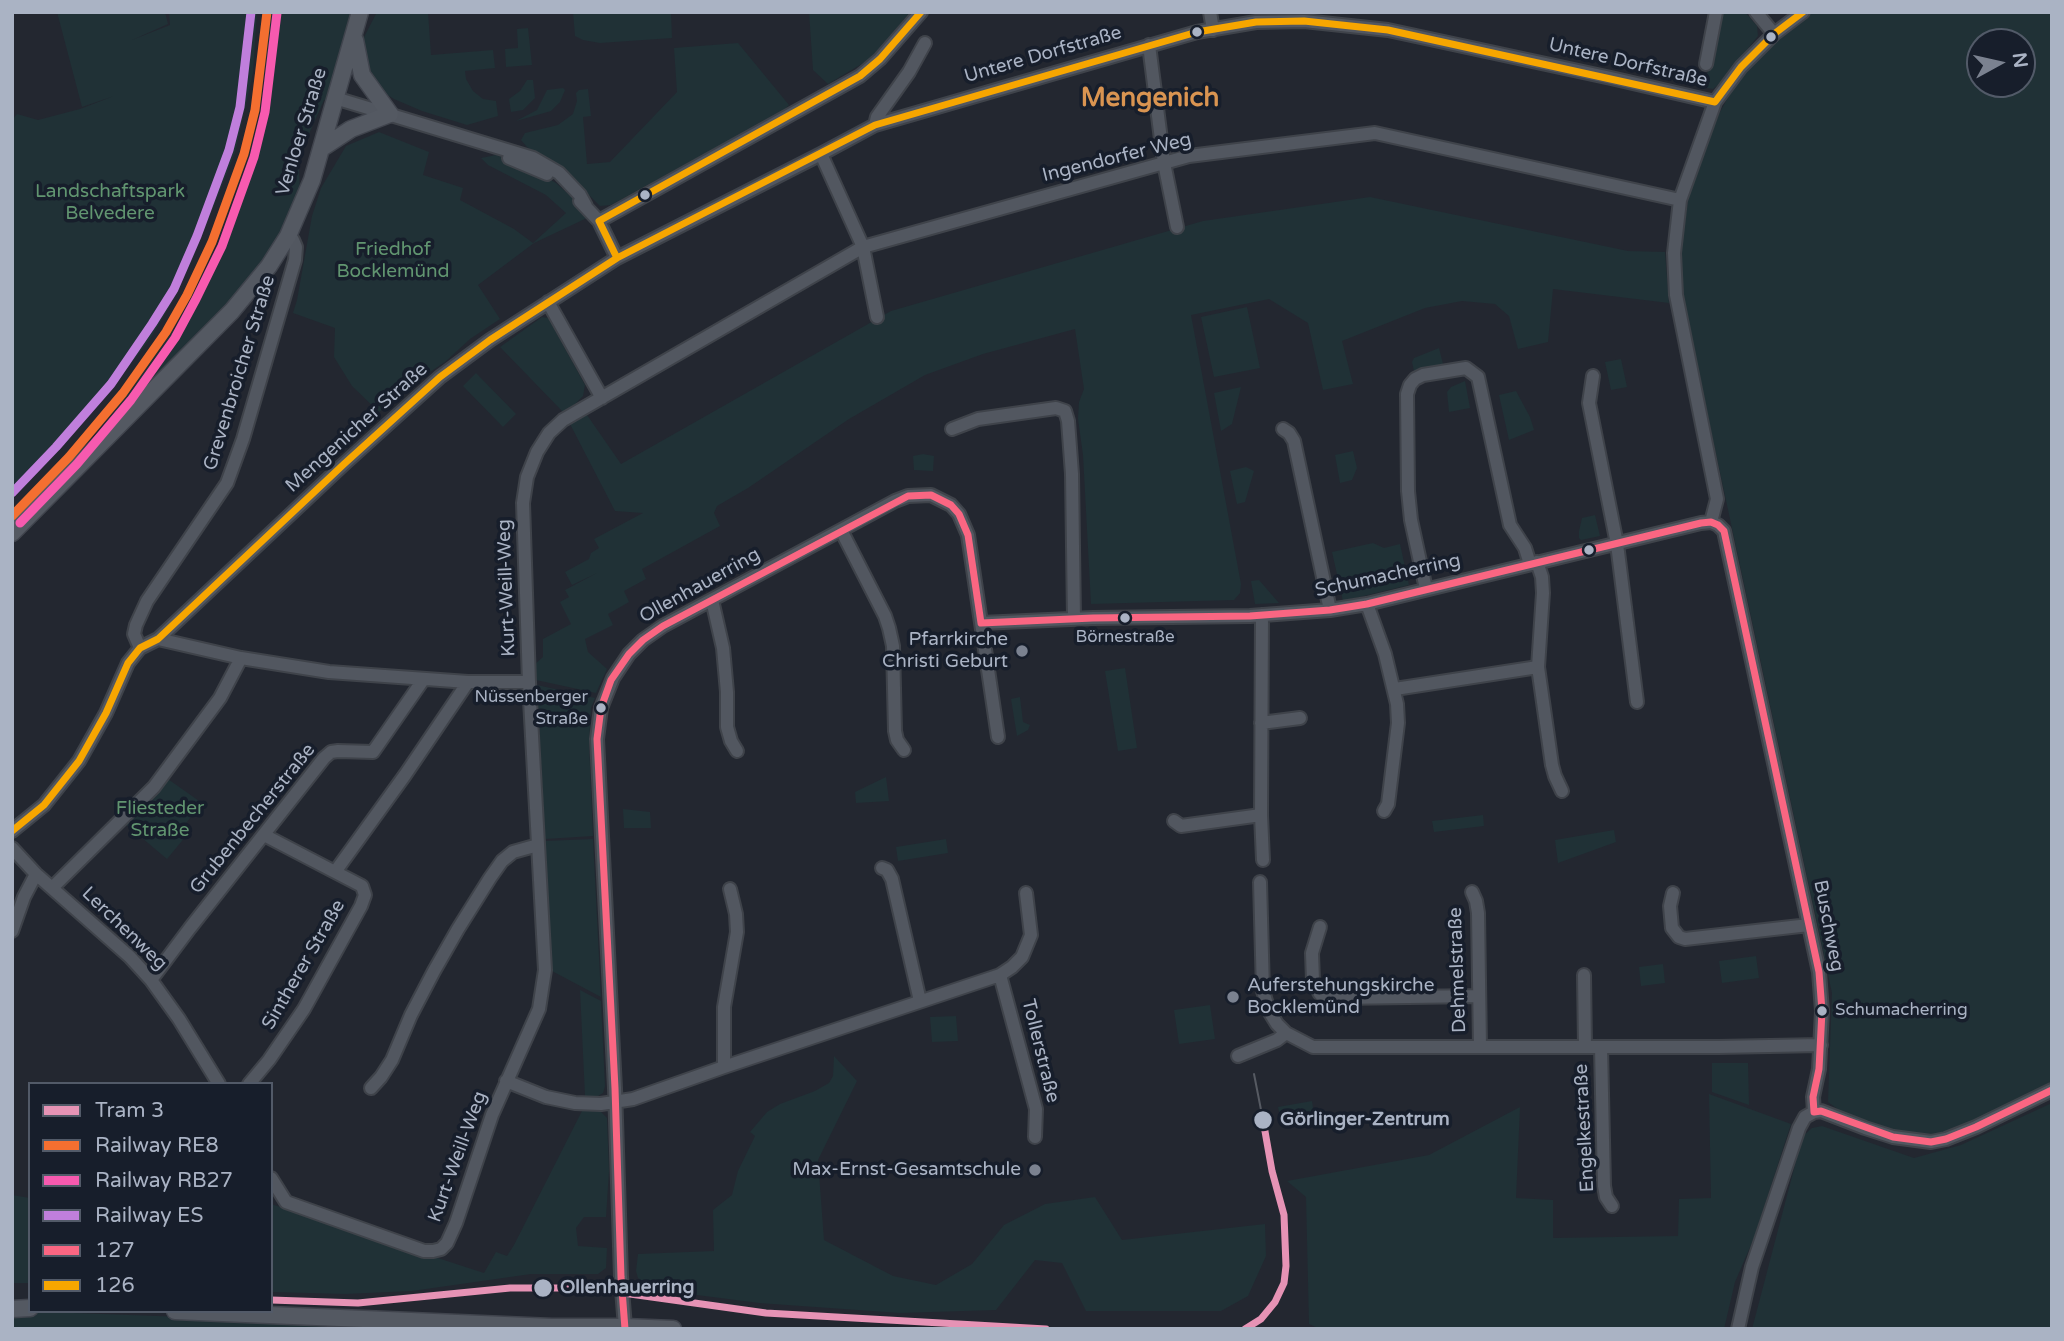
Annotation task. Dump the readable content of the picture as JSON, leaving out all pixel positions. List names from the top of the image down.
{
  "streets": {
    "main road": ["Venloer Straße"],
    "street": [
      "Untere Dorfstraße",
      "Ingendorfer Weg",
      "Grevenbroicher Straße",
      "Mengenicher Straße",
      "Schumacherring",
      "Ollenhauerring",
      "Kurt-Weill-Weg",
      "Grubenbecherstraße",
      "Buschweg",
      "Lerchenweg",
      "Sintherer Straße",
      "Dehmelstraße",
      "Tollerstraße",
      "Engelkestraße"
    ]
  },
  "crossings": [
    ["Untere Dorfstraße", "Mengenicher Straße"],
    ["Untere Dorfstraße", "Buschweg"],
    ["Venloer Straße", "Grevenbroicher Straße"],
    ["Ingendorfer Weg", "Kurt-Weill-Weg"],
    ["Ingendorfer Weg", "Buschweg"],
    ["Grevenbroicher Straße", "Mengenicher Straße"],
    ["Schumacherring", "Buschweg"],
    ["Ollenhauerring", "Kurt-Weill-Weg"],
    ["Grubenbecherstraße", "Lerchenweg"],
    ["Grubenbecherstraße", "Sintherer Straße"]
  ],
  "districts": ["Mengenich"],
  "parks": ["Landschaftspark Belvedere", "Friedhof Bocklemünd", "Fliesteder Straße"],
  "places": [
    "Börnestraße",
    "Pfarrkirche Christi Geburt",
    "Nüssenberger Straße",
    "Auferstehungskirche Bocklemünd",
    "Schumacherring",
    "Görlinger-Zentrum",
    "Max-Ernst-Gesamtschule",
    "Ollenhauerring"
  ],
  "lines": [
    "rail line RE8",
    "rail line ES",
    "transit line 126",
    "rail line RB27",
    "transit line 127",
    "tram line 3"
  ],
  "legend": [
    "Tram 3",
    "Railway RE8",
    "Railway RB27",
    "Railway ES",
    "127",
    "126"
  ],
  "north": "right"
}
